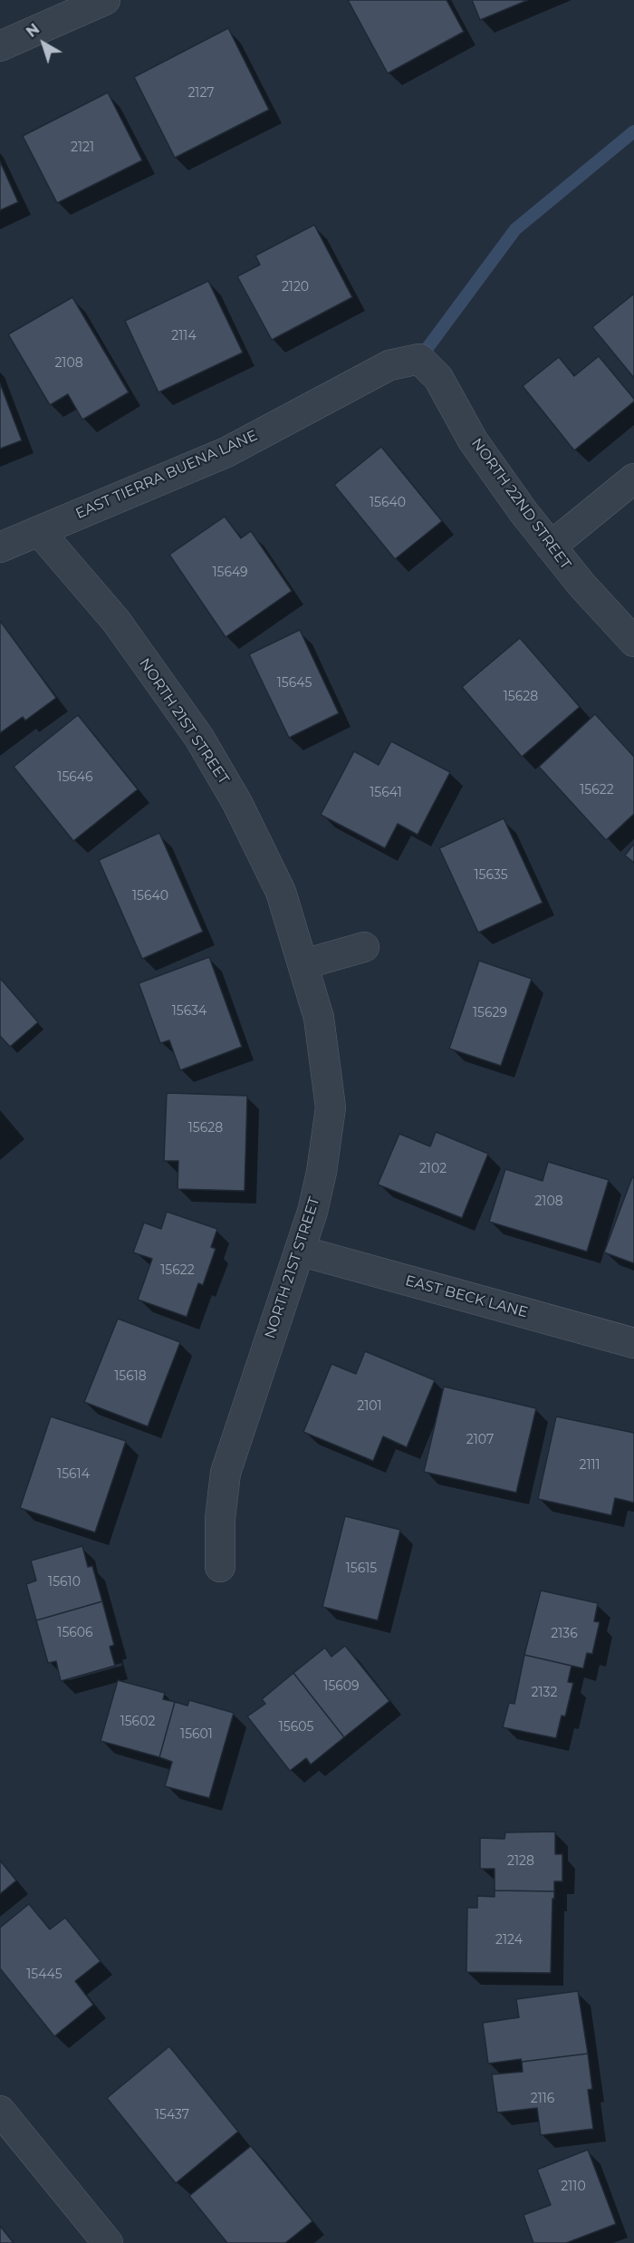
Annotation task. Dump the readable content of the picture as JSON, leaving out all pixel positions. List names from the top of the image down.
{
  "streets": {
    "street": [
      "EAST TIERRA BUENA LANE",
      "NORTH 22ND STREET",
      "NORTH 21ST STREET",
      "EAST BECK LANE"
    ]
  },
  "crossings": [
    ["EAST TIERRA BUENA LANE", "NORTH 22ND STREET"],
    ["EAST TIERRA BUENA LANE", "NORTH 21ST STREET"],
    ["NORTH 21ST STREET", "EAST BECK LANE"]
  ],
  "house_numbers": [
    "2127",
    "2121",
    "2120",
    "2114",
    "2108",
    "15640",
    "15649",
    "15645",
    "15628",
    "15646",
    "15622",
    "15641",
    "15635",
    "15640",
    "15634",
    "15629",
    "15628",
    "2102",
    "2108",
    "15622",
    "15618",
    "2101",
    "2107",
    "2111",
    "15614",
    "15615",
    "15610",
    "15606",
    "2136",
    "15609",
    "2132",
    "15602",
    "15605",
    "15601",
    "2128",
    "2124",
    "15445",
    "2116",
    "15437",
    "2110"
  ],
  "north": "top left"
}
